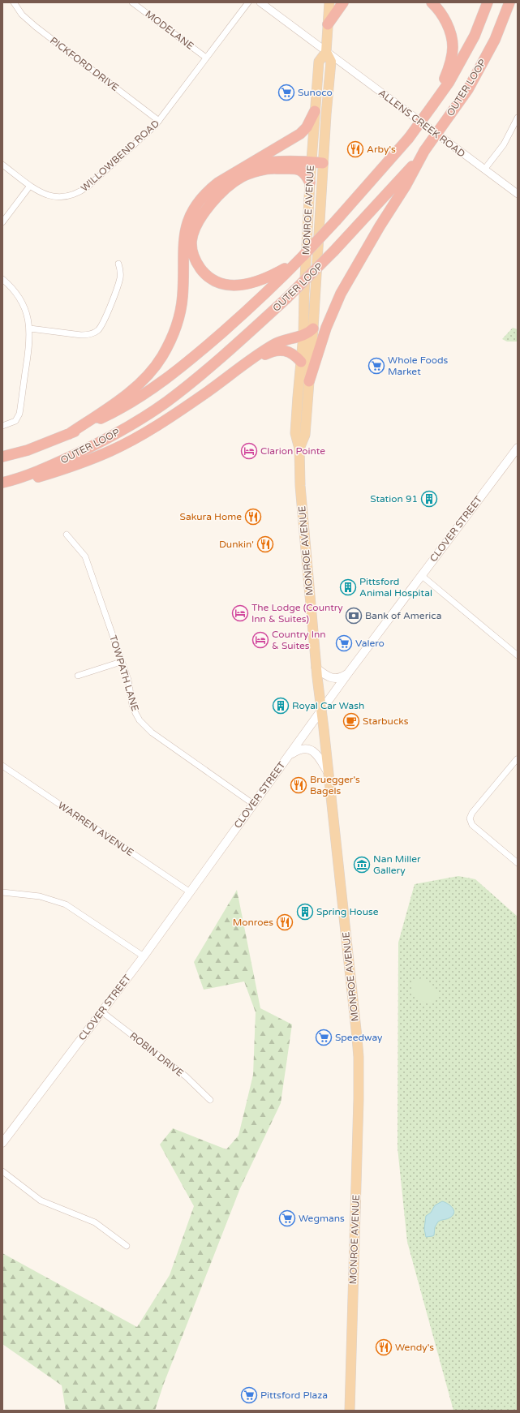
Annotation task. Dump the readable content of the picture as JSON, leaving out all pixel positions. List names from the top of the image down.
{
  "streets": {
    "highway": ["OUTER LOOP"],
    "main road": ["MONROE AVENUE", "CLOVER STREET"],
    "street": [
      "MODELANE",
      "PICKFORD DRIVE",
      "ALLENS CREEK ROAD",
      "WILLOWBEND ROAD",
      "TOWPATH LANE",
      "WARREN AVENUE",
      "ROBIN DRIVE"
    ]
  },
  "crossings": [
    ["MODELANE", "WILLOWBEND ROAD"],
    ["PICKFORD DRIVE", "WILLOWBEND ROAD"],
    ["ALLENS CREEK ROAD", "MONROE AVENUE"],
    ["MONROE AVENUE", "CLOVER STREET"],
    ["CLOVER STREET", "TOWPATH LANE"],
    ["CLOVER STREET", "WARREN AVENUE"],
    ["CLOVER STREET", "ROBIN DRIVE"]
  ],
  "places": {
    "supermarket": [
      "Sunoco",
      "Whole Foods Market",
      "Valero",
      "Speedway",
      "Wegmans",
      "Pittsford Plaza"
    ],
    "restaurant": [
      "Arby's",
      "Sakura Home",
      "Dunkin'",
      "Bruegger's Bagels",
      "Monroes",
      "Wendy's"
    ],
    "hotel": ["Clarion Pointe", "The Lodge (Country Inn & Suites)", "Country Inn & Suites"],
    "building": [
      "Station 91",
      "Pittsford Animal Hospital",
      "Royal Car Wash",
      "Spring House"
    ],
    "bank": ["Bank of America"],
    "cafe": ["Starbucks"],
    "museum": ["Nan Miller Gallery"]
  }
}
